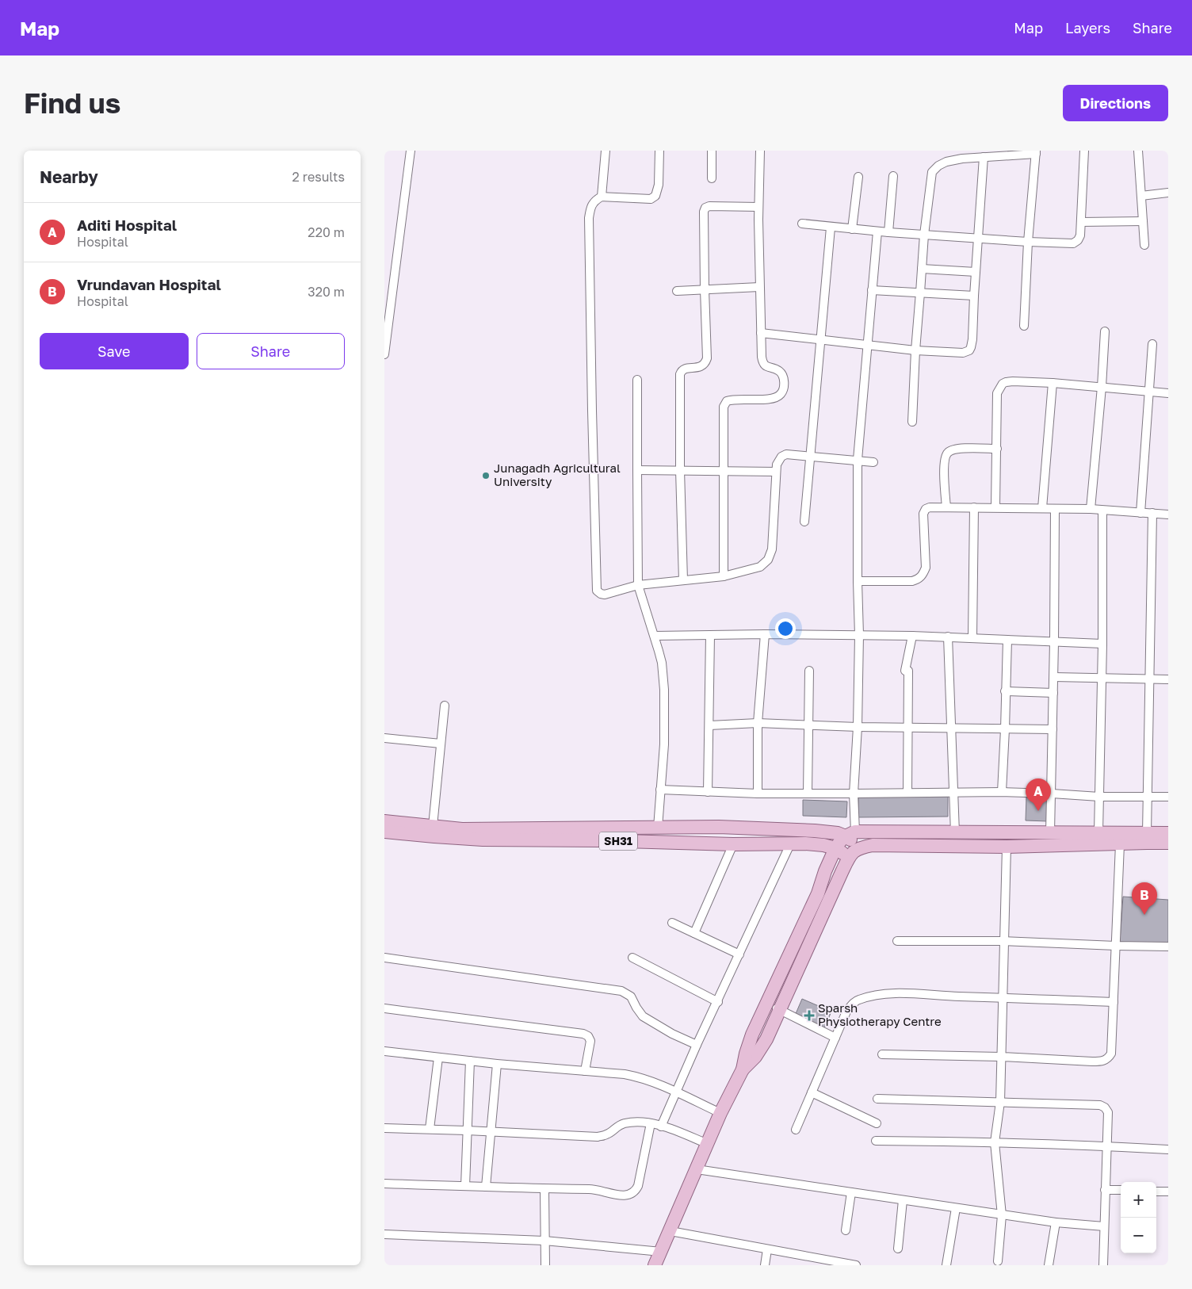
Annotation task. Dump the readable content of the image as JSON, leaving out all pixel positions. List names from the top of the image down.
{
  "streets": {
    "main road": ["SH31"]
  },
  "places": {
    "other": ["Junagadh Agricultural University"],
    "health": ["Sparsh Physiotherapy Centre"]
  },
  "page": {
    "header": "Map",
    "nav": ["Map", "Layers", "Share"],
    "buttons": [
      "Directions",
      ["Save", "Share"]
    ],
    "title": "Find us",
    "heading": ["Nearby", "2 results"],
    "list": [
      {
        "mark": "A",
        "name": "Aditi Hospital",
        "note": "Hospital",
        "value": "220 m"
      },
      {
        "mark": "B",
        "name": "Vrundavan Hospital",
        "note": "Hospital",
        "value": "320 m"
      }
    ],
    "pins": ["A", "B"],
    "map_buttons": ["+", "−"]
  }
}
